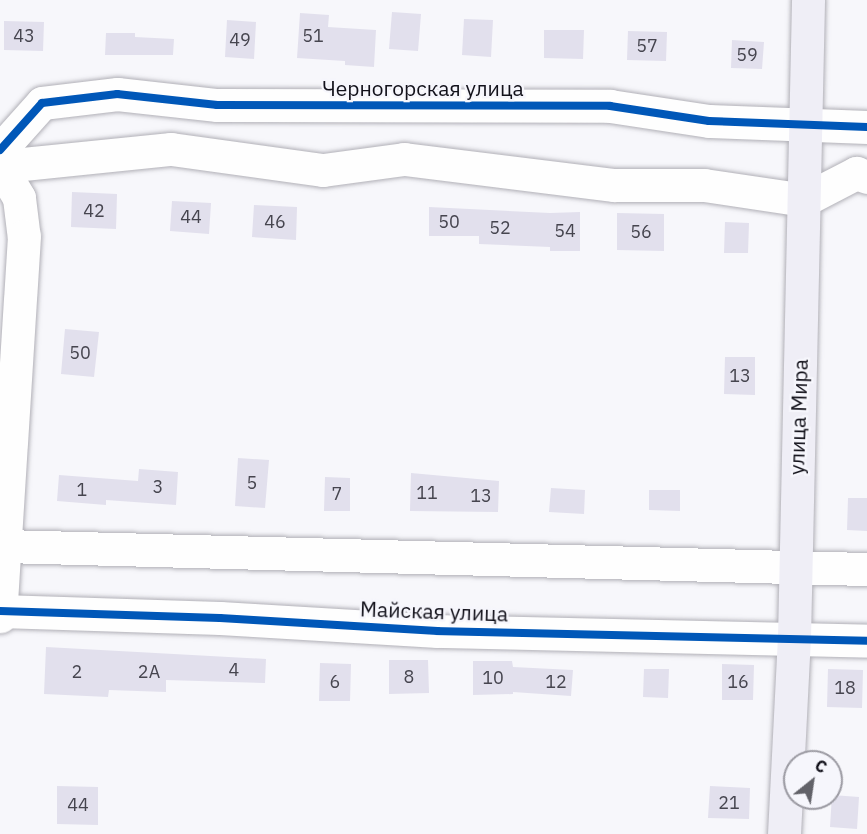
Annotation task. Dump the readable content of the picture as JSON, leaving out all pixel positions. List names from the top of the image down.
{
  "streets": {
    "main road": ["улица Мира"],
    "street": ["Черногорская улица", "Майская улица"]
  },
  "crossings": [
    ["Черногорская улица", "улица Мира"],
    ["улица Мира", "Майская улица"]
  ],
  "house_numbers": [
    "43",
    "51",
    "49",
    "57",
    "59",
    "42",
    "44",
    "46",
    "50",
    "52",
    "54",
    "56",
    "50",
    "13",
    "5",
    "3",
    "1",
    "11",
    "7",
    "13",
    "4",
    "2",
    "2А",
    "8",
    "10",
    "6",
    "12",
    "16",
    "18",
    "21",
    "44"
  ],
  "north": "top right"
}
